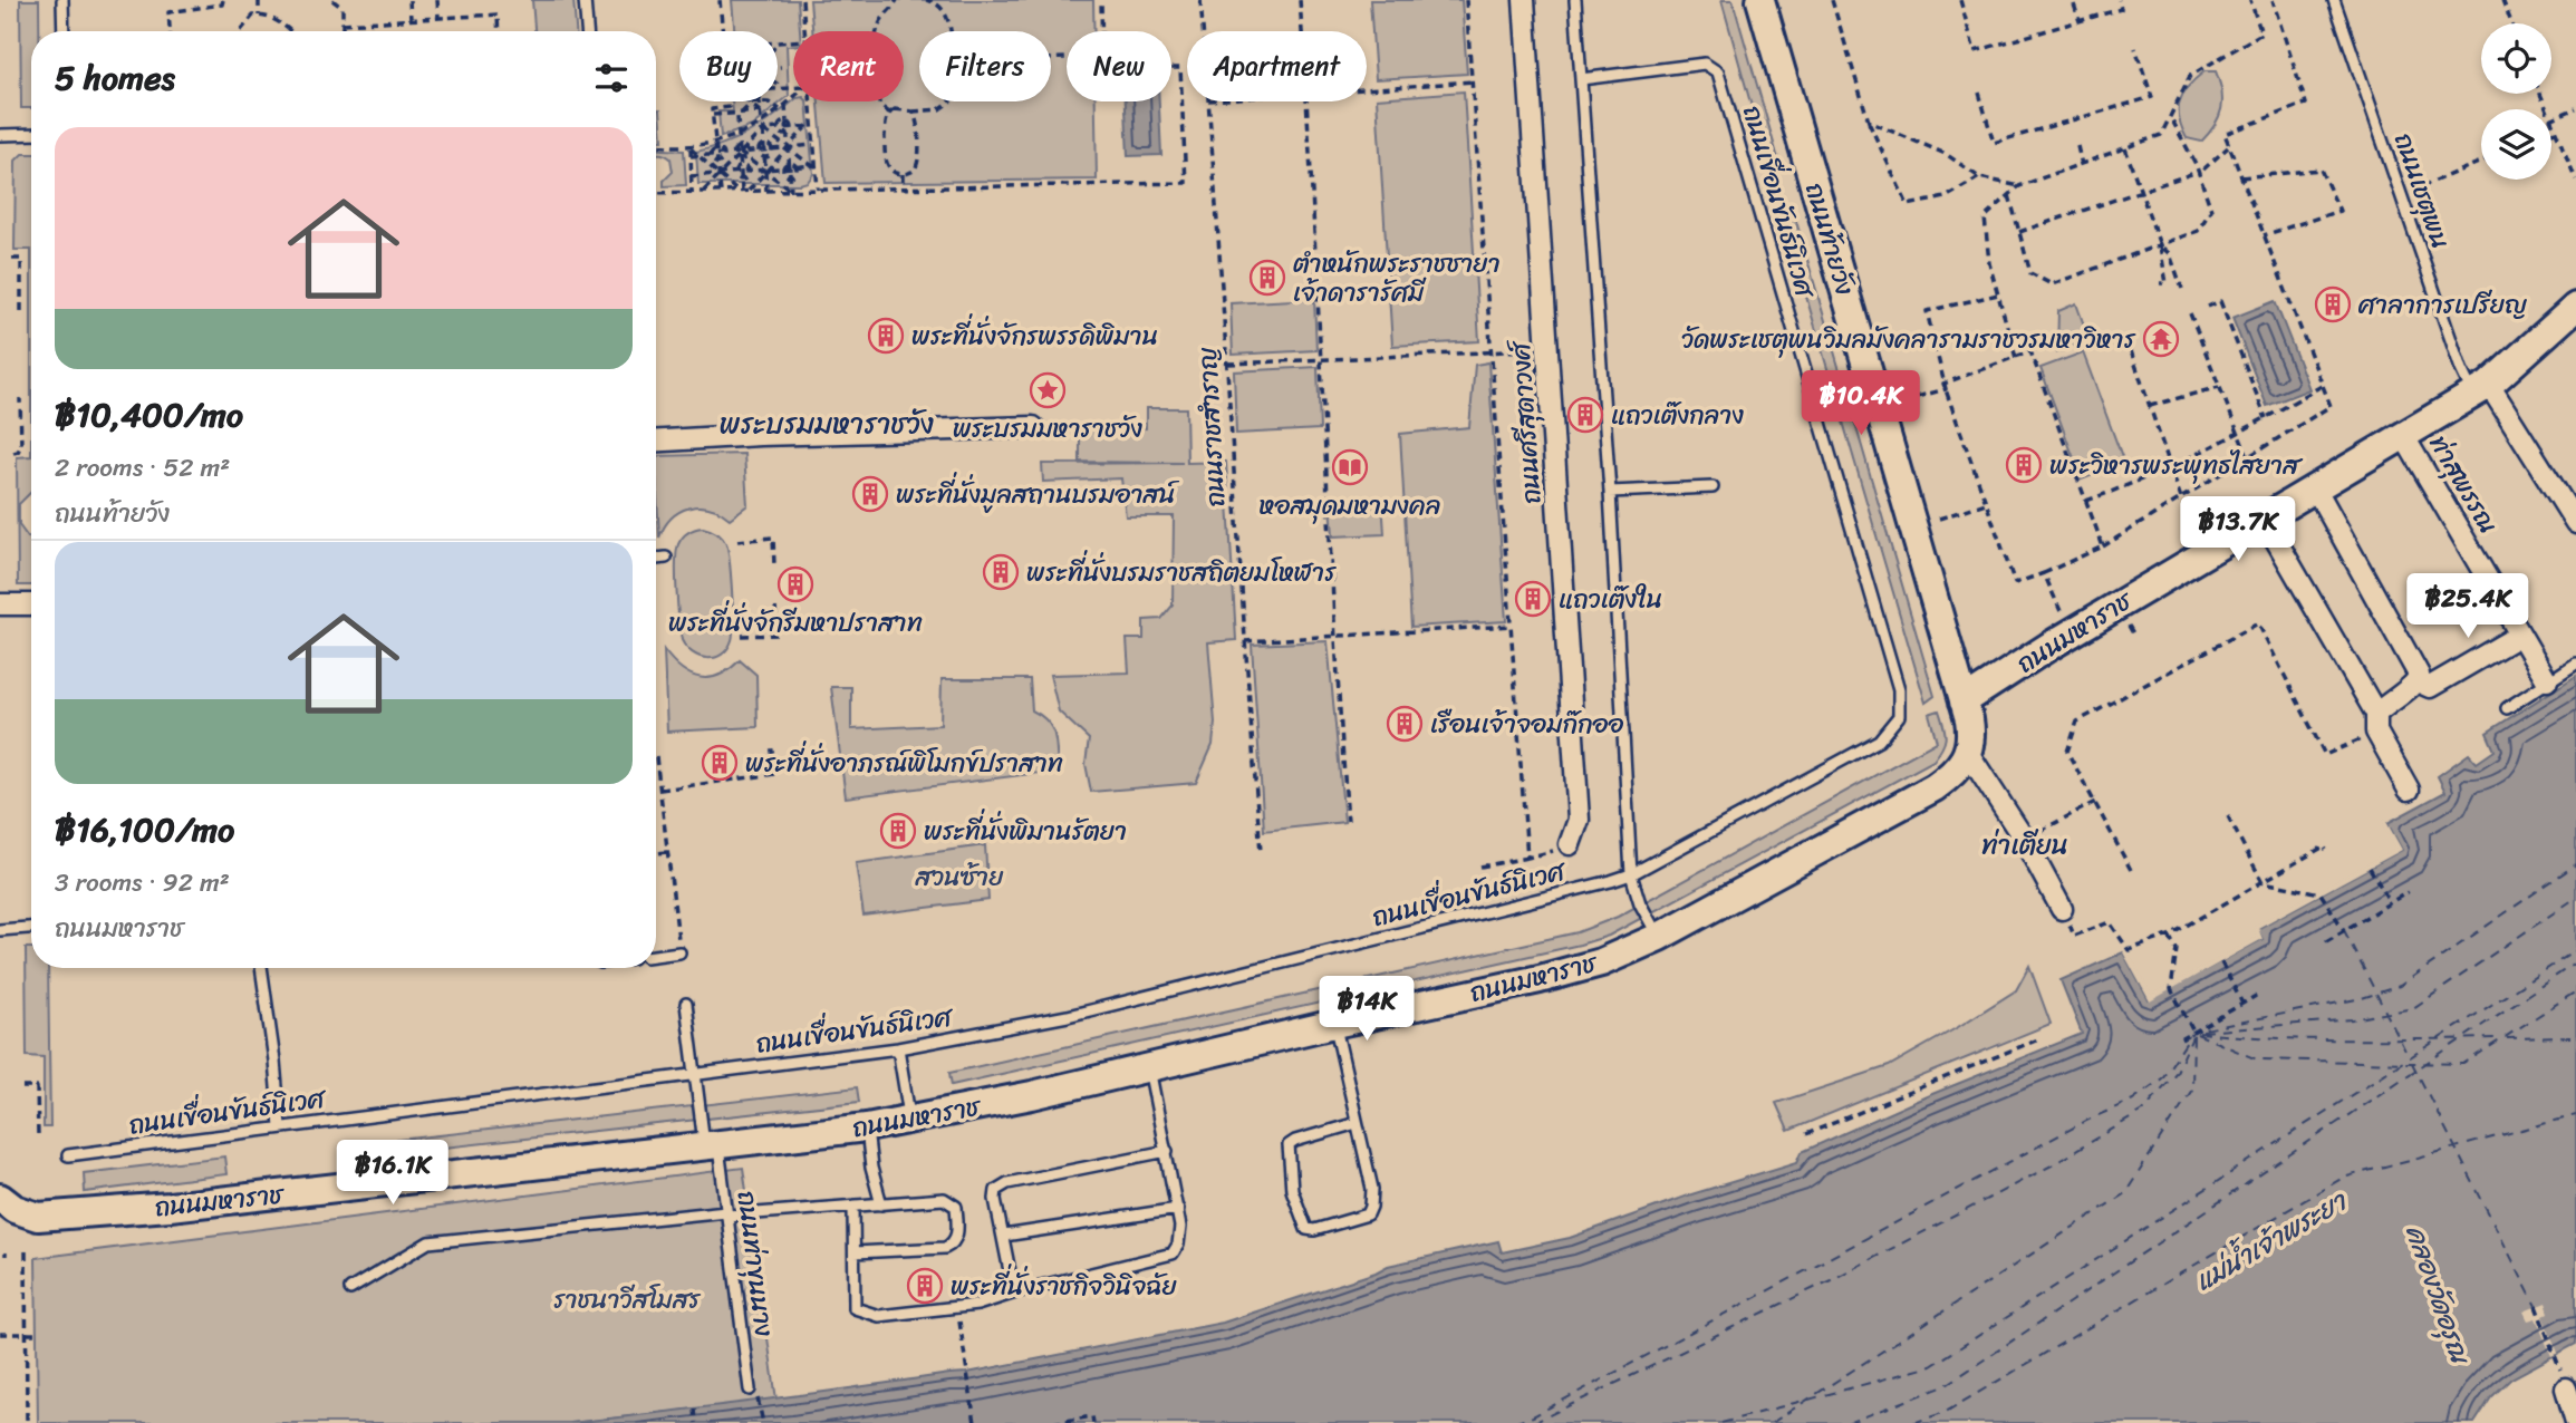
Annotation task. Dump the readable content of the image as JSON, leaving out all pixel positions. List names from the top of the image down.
{
  "streets": {
    "street": [
      "ถนนท้ายวัง",
      "ถนนศรีสุดาวงศ์",
      "ท่าสุพรรณ",
      "ถนนมหาราช"
    ],
    "lane": ["ถนนเชตุพน", "ถนนเขื่อนขันธ์นิเวศ", "ถนนท่าขุนนาง"],
    "path": ["ถนนราชสำราญ"]
  },
  "crossings": [
    ["ถนนเชตุพน", "ถนนมหาราช"],
    ["ถนนเขื่อนขันธ์นิเวศ", "ถนนท่าขุนนาง"],
    ["ถนนท้ายวัง", "ถนนมหาราช"],
    ["ท่าสุพรรณ", "ถนนมหาราช"],
    ["ถนนมหาราช", "ถนนท่าขุนนาง"]
  ],
  "districts": ["พระบรมมหาราชวัง", "ท่าเตียน"],
  "water": ["แม่น้ำเจ้าพระยา", "คลองวัดอรุณ"],
  "parks": ["สวนซ้าย", "ราชนาวีสโมสร"],
  "places": {
    "building": [
      "ตำหนักพระราชชายา เจ้าดารารัศมี",
      "ศาลาการเปรียญ",
      "พระที่นั่งจักรพรรดิพิมาน",
      "แถวเต๊งกลาง",
      "พระวิหารพระพุทธไสยาส",
      "พระที่นั่งมูลสถานบรมอาสน์",
      "พระที่นั่งบรมราชสถิตยมโหฬาร",
      "พระที่นั่งจักรีมหาปราสาท",
      "แถวเต๊งใน",
      "เรือนเจ้าจอมก๊กออ",
      "พระที่นั่งอาภรณ์พิโมกข์ปราสาท",
      "พระที่นั่งพิมานรัตยา",
      "พระที่นั่งราชกิจวินิจฉัย"
    ],
    "temple": ["วัดพระเชตุพนวิมลมังคลารามราชวรมหาวิหาร"],
    "place": ["พระบรมมหาราชวัง"],
    "library": ["หอสมุดมหามงคล"]
  },
  "page": {
    "chip": [
      "Buy",
      "Rent",
      "Filters",
      "New",
      "Apartment"
    ],
    "heading": "5 homes",
    "list": [
      {
        "name": "฿10,400/mo",
        "note": "2 rooms · 52 m² · ถนนท้ายวัง"
      },
      {
        "name": "฿16,100/mo",
        "note": "3 rooms · 92 m² · ถนนมหาราช"
      }
    ],
    "price": [
      "฿10.4K",
      "฿13.7K",
      "฿25.4K",
      "฿14K",
      "฿16.1K"
    ]
  }
}
